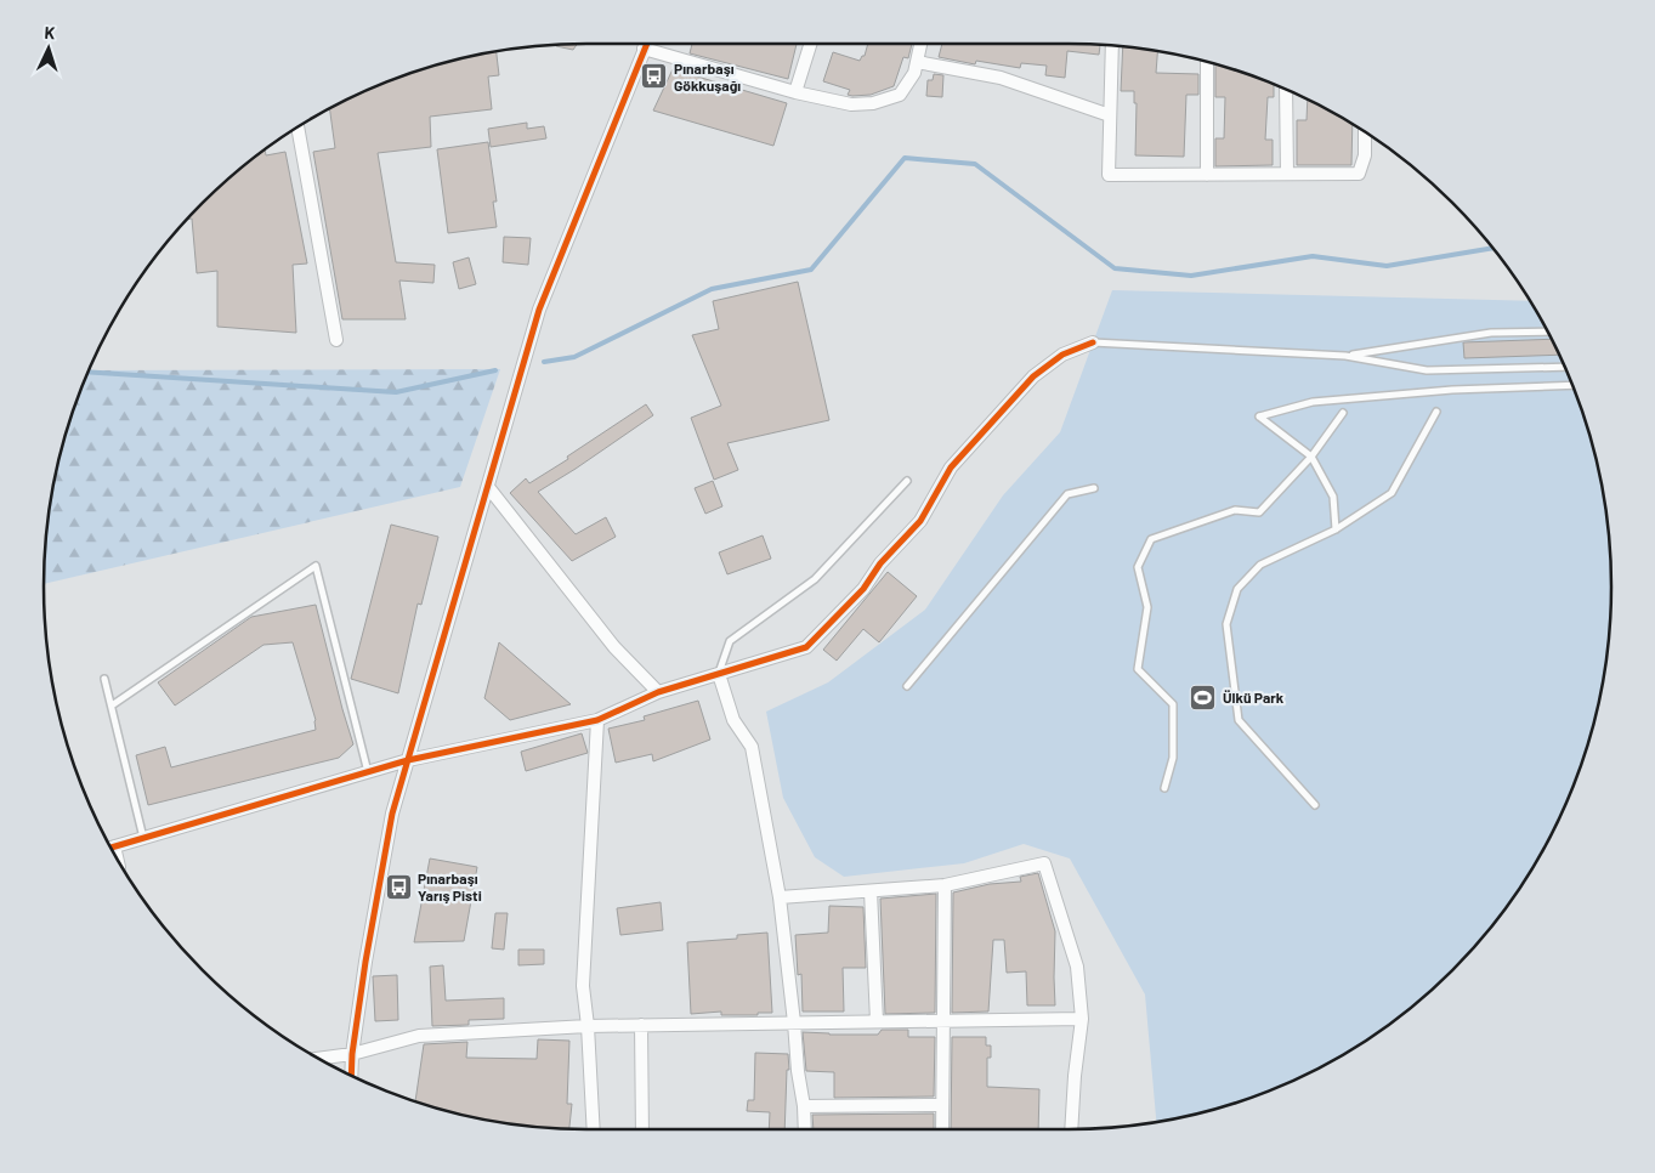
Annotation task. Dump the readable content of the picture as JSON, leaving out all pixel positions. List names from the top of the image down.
{
  "places": {
    "bus stop": ["Pınarbaşı Gökkuşağı", "Pınarbaşı Yarış Pisti"],
    "sports": ["Ülkü Park"]
  },
  "north": "top"
}
